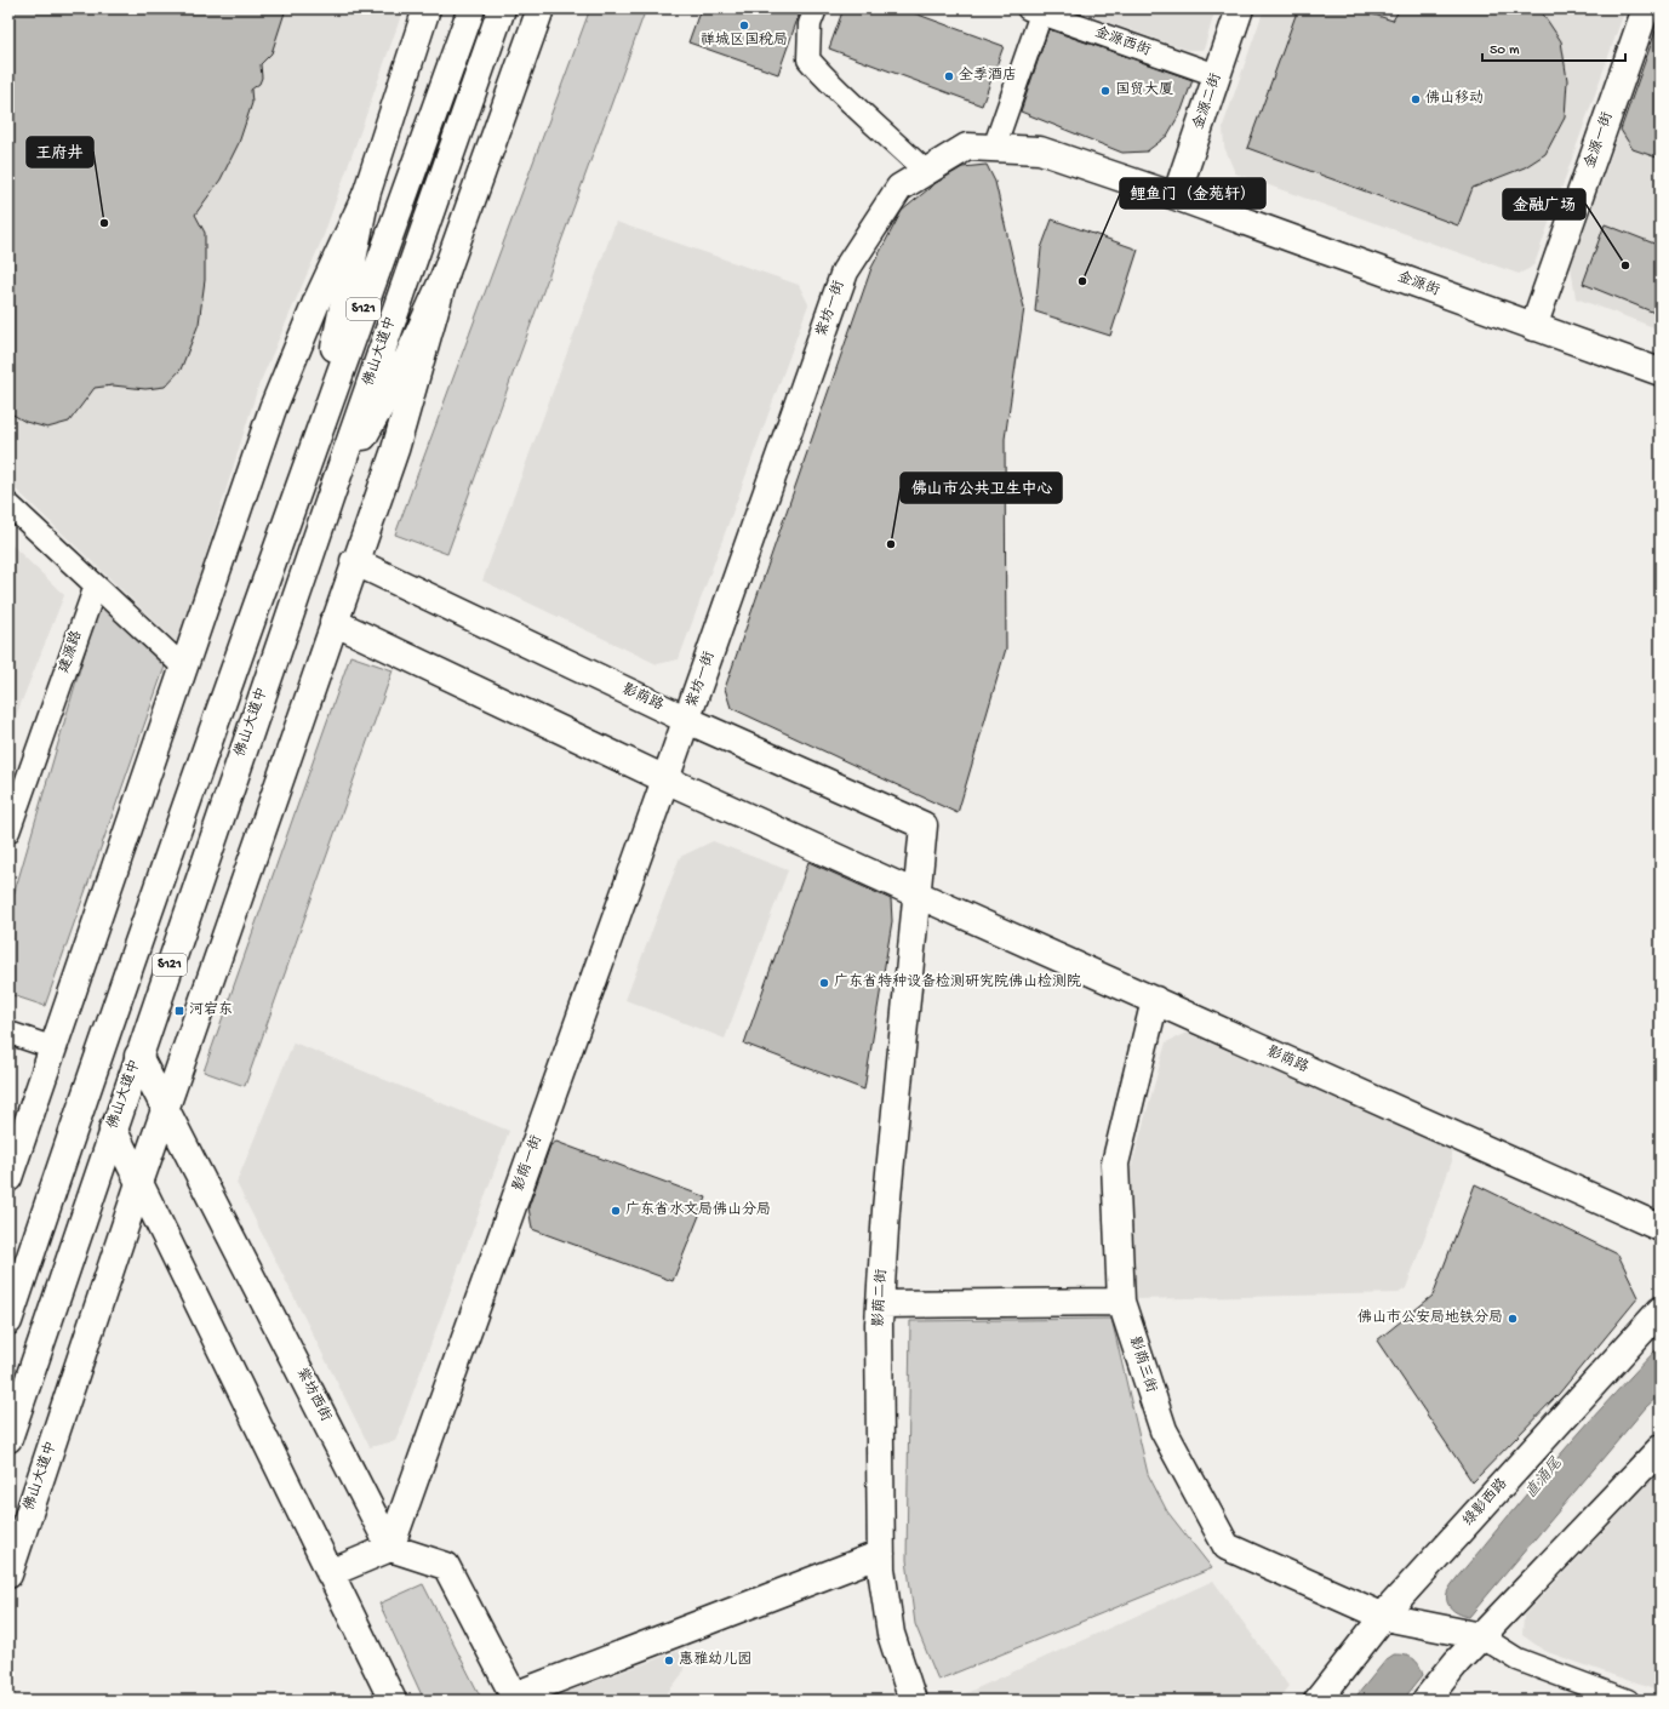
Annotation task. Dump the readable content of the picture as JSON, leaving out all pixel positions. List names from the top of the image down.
{
  "streets": {
    "main road": [
      "金源二街",
      "金源一街",
      "金源街",
      "S121",
      "紫坊一街",
      "佛山大道中",
      "影荫路",
      "影荫一街",
      "影荫二街",
      "影荫三街",
      "紫坊西街",
      "绿影西路"
    ],
    "street": ["金源西街", "建源路"]
  },
  "crossings": [
    ["金源西街", "金源二街"],
    ["金源二街", "金源街"],
    ["金源二街", "紫坊一街"],
    ["金源一街", "金源街"],
    ["金源街", "紫坊一街"],
    ["紫坊一街", "影荫路"],
    ["紫坊一街", "影荫一街"],
    ["佛山大道中", "影荫路"],
    ["佛山大道中", "紫坊西街"],
    ["影荫路", "影荫一街"],
    ["影荫路", "影荫二街"],
    ["影荫路", "影荫三街"],
    ["影荫一街", "紫坊西街"],
    ["影荫三街", "绿影西路"]
  ],
  "water": ["直涌尾"],
  "places": {
    "other": [
      "禅城区国税局",
      "全季酒店",
      "国贸大厦",
      "佛山移动",
      "王府井",
      "金融广场",
      "鲤鱼门（金苑轩）",
      "佛山市公共卫生中心",
      "广东省特种设备检测研究院佛山检测院",
      "广东省水文局佛山分局",
      "佛山市公安局地铁分局",
      "惠雅幼儿园"
    ],
    "transit": ["河宕东"]
  },
  "scale_bar": "50 m"
}
